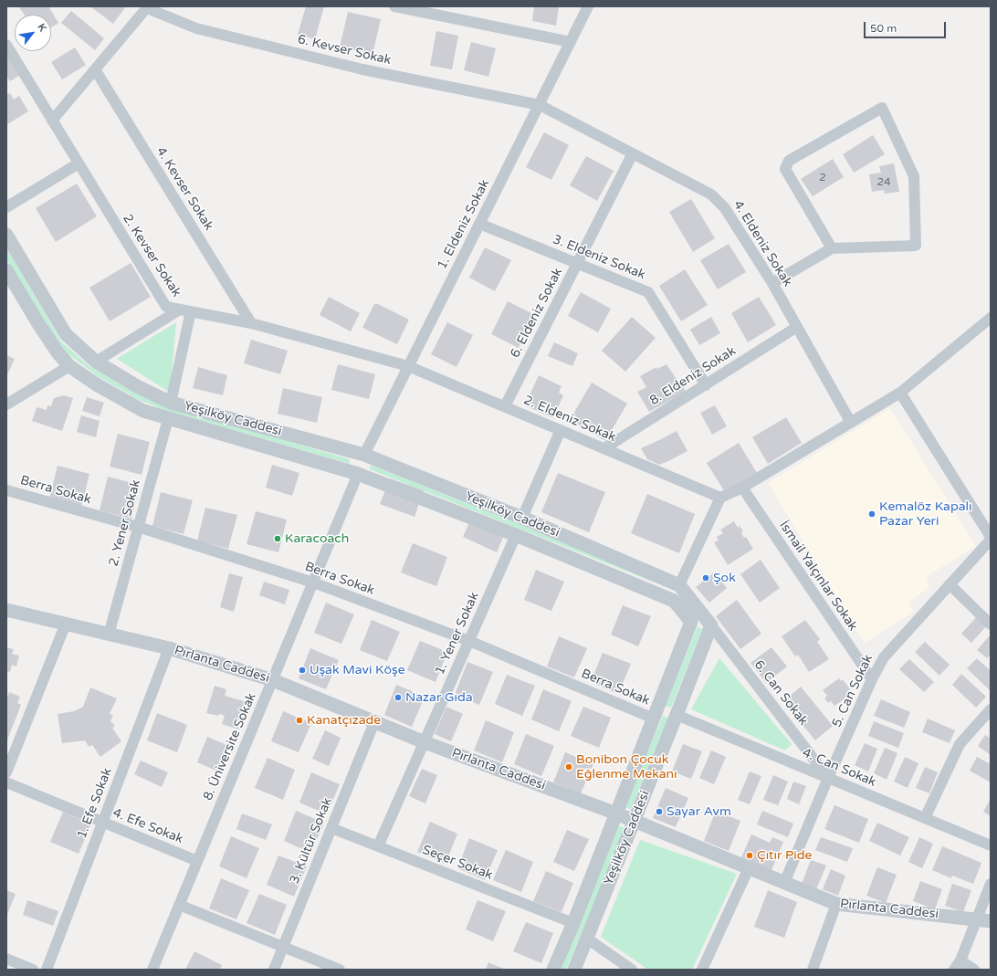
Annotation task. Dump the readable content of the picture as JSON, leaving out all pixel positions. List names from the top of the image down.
{
  "streets": {
    "street": [
      "6. Kevser Sokak",
      "4. Kevser Sokak",
      "1. Eldeniz Sokak",
      "4. Eldeniz Sokak",
      "2. Kevser Sokak",
      "3. Eldeniz Sokak",
      "6. Eldeniz Sokak",
      "8. Eldeniz Sokak",
      "Yeşilköy Caddesi",
      "2. Eldeniz Sokak",
      "Berra Sokak",
      "2. Yener Sokak",
      "İsmail Yalçınlar Sokak",
      "1. Yener Sokak",
      "Pırlanta Caddesi",
      "5. Can Sokak",
      "6. Can Sokak",
      "8. Üniversite Sokak",
      "4. Can Sokak",
      "1. Efe Sokak",
      "4. Efe Sokak",
      "3. Kültür Sokak",
      "Seçer Sokak"
    ]
  },
  "crossings": [
    ["6. Kevser Sokak", "1. Eldeniz Sokak"],
    ["6. Kevser Sokak", "4. Eldeniz Sokak"],
    ["4. Kevser Sokak", "2. Kevser Sokak"],
    ["1. Eldeniz Sokak", "4. Eldeniz Sokak"],
    ["1. Eldeniz Sokak", "2. Kevser Sokak"],
    ["1. Eldeniz Sokak", "3. Eldeniz Sokak"],
    ["1. Eldeniz Sokak", "Yeşilköy Caddesi"],
    ["1. Eldeniz Sokak", "2. Eldeniz Sokak"],
    ["4. Eldeniz Sokak", "6. Eldeniz Sokak"],
    ["4. Eldeniz Sokak", "8. Eldeniz Sokak"],
    ["2. Kevser Sokak", "2. Eldeniz Sokak"],
    ["3. Eldeniz Sokak", "6. Eldeniz Sokak"],
    ["3. Eldeniz Sokak", "8. Eldeniz Sokak"],
    ["6. Eldeniz Sokak", "2. Eldeniz Sokak"],
    ["8. Eldeniz Sokak", "2. Eldeniz Sokak"],
    ["Yeşilköy Caddesi", "Berra Sokak"],
    ["Yeşilköy Caddesi", "2. Yener Sokak"],
    ["Yeşilköy Caddesi", "1. Yener Sokak"],
    ["Yeşilköy Caddesi", "Pırlanta Caddesi"],
    ["Yeşilköy Caddesi", "6. Can Sokak"],
    ["Yeşilköy Caddesi", "8. Üniversite Sokak"],
    ["Yeşilköy Caddesi", "4. Can Sokak"],
    ["Yeşilköy Caddesi", "Seçer Sokak"],
    ["Berra Sokak", "2. Yener Sokak"],
    ["Berra Sokak", "1. Yener Sokak"],
    ["Berra Sokak", "8. Üniversite Sokak"],
    ["2. Yener Sokak", "Pırlanta Caddesi"],
    ["İsmail Yalçınlar Sokak", "5. Can Sokak"],
    ["1. Yener Sokak", "Pırlanta Caddesi"],
    ["1. Yener Sokak", "Seçer Sokak"],
    ["Pırlanta Caddesi", "5. Can Sokak"],
    ["Pırlanta Caddesi", "8. Üniversite Sokak"],
    ["Pırlanta Caddesi", "1. Efe Sokak"],
    ["Pırlanta Caddesi", "3. Kültür Sokak"],
    ["5. Can Sokak", "6. Can Sokak"],
    ["5. Can Sokak", "4. Can Sokak"],
    ["6. Can Sokak", "4. Can Sokak"],
    ["8. Üniversite Sokak", "4. Efe Sokak"],
    ["1. Efe Sokak", "4. Efe Sokak"],
    ["3. Kültür Sokak", "Seçer Sokak"]
  ],
  "places": [
    "Kemalöz Kapalı Pazar Yeri",
    "Karacoach",
    "Şok",
    "Uşak Mavi Köşe",
    "Nazar Gıda",
    "Kanatçızade",
    "Bonibon Çocuk Eğlenme Mekanı",
    "Sayar Avm",
    "Çıtır Pide"
  ],
  "house_numbers": ["2", "24"],
  "scale_bar": "50 m",
  "north": "top right"
}
